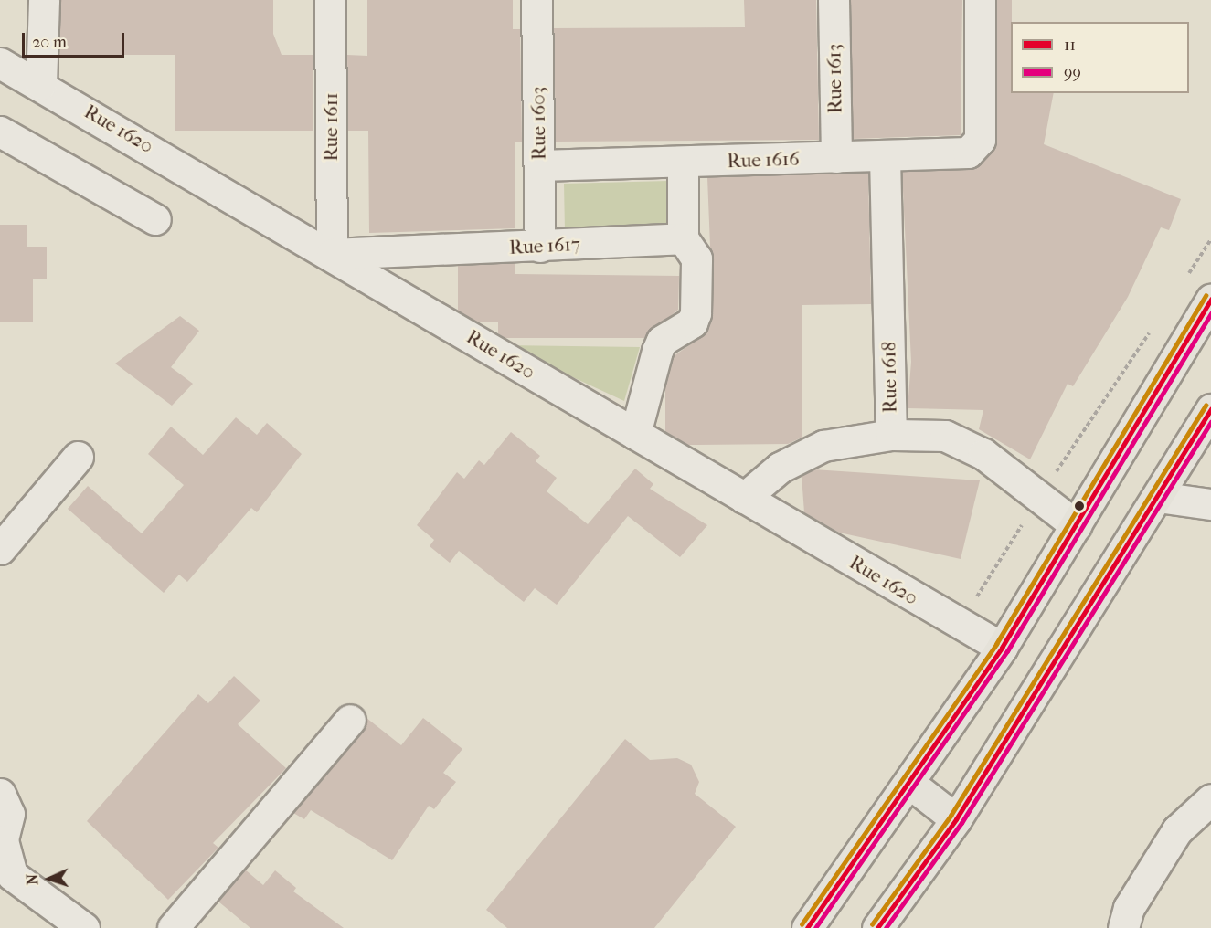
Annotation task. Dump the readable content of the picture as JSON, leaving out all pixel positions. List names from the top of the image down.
{
  "streets": {
    "street": [
      "Rue 1613",
      "Rue 1603",
      "Rue 1611",
      "Rue 1620",
      "Rue 1616",
      "Rue 1617",
      "Rue 1618"
    ]
  },
  "crossings": [
    ["Rue 1613", "Rue 1616"],
    ["Rue 1603", "Rue 1616"],
    ["Rue 1603", "Rue 1617"],
    ["Rue 1611", "Rue 1620"],
    ["Rue 1611", "Rue 1617"],
    ["Rue 1620", "Rue 1617"],
    ["Rue 1620", "Rue 1618"],
    ["Rue 1616", "Rue 1618"]
  ],
  "lines": ["transit line 11", "transit line 99"],
  "legend": ["11", "99"],
  "scale_bar": "20 m",
  "north": "left"
}
